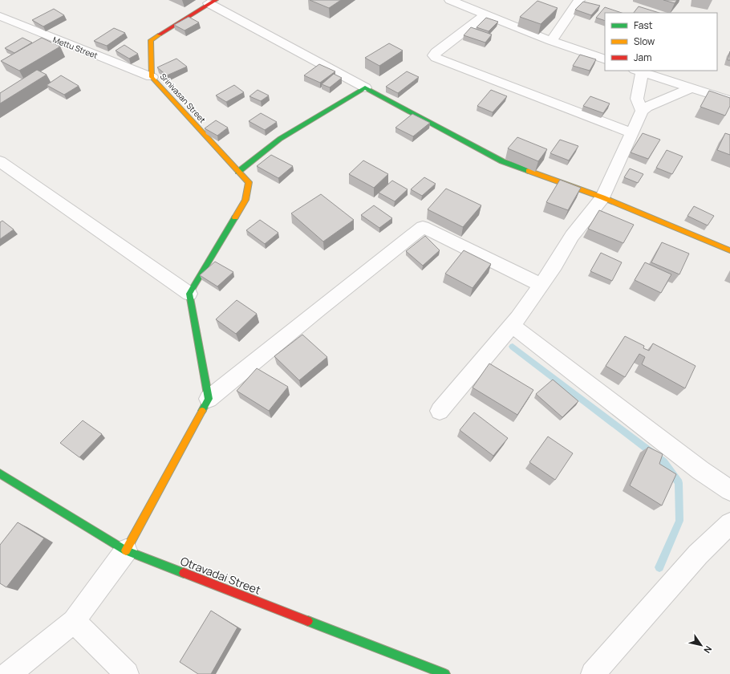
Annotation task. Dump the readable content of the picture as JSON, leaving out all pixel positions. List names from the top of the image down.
{
  "streets": {
    "street": ["Mettu Street", "Srinivasan Street", "Otravadai Street"]
  },
  "crossings": [
    ["Mettu Street", "Srinivasan Street"]
  ],
  "legend": ["Fast", "Slow", "Jam"],
  "north": "bottom right"
}
